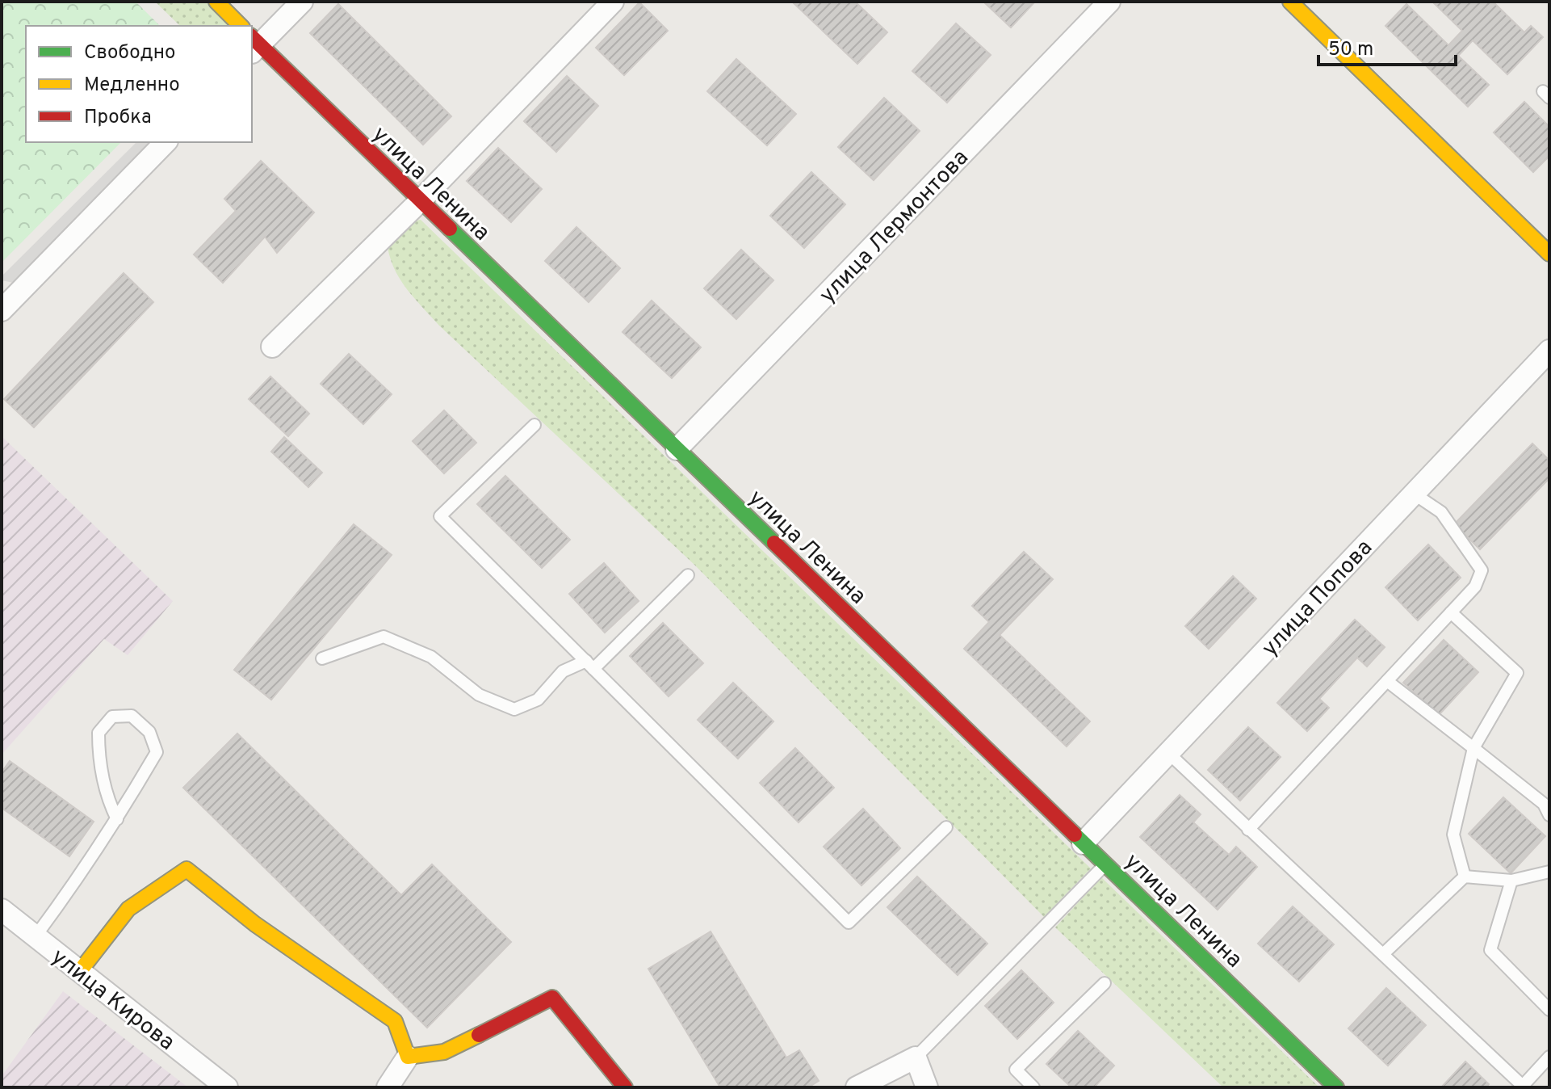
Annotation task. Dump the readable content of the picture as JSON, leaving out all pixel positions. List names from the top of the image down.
{
  "streets": {
    "street": [
      "улица Ленина",
      "улица Лермонтова",
      "улица Попова",
      "улица Кирова"
    ]
  },
  "crossings": [
    ["улица Ленина", "улица Лермонтова"],
    ["улица Ленина", "улица Попова"]
  ],
  "legend": ["Свободно", "Медленно", "Пробка"],
  "scale_bar": "50 m"
}
